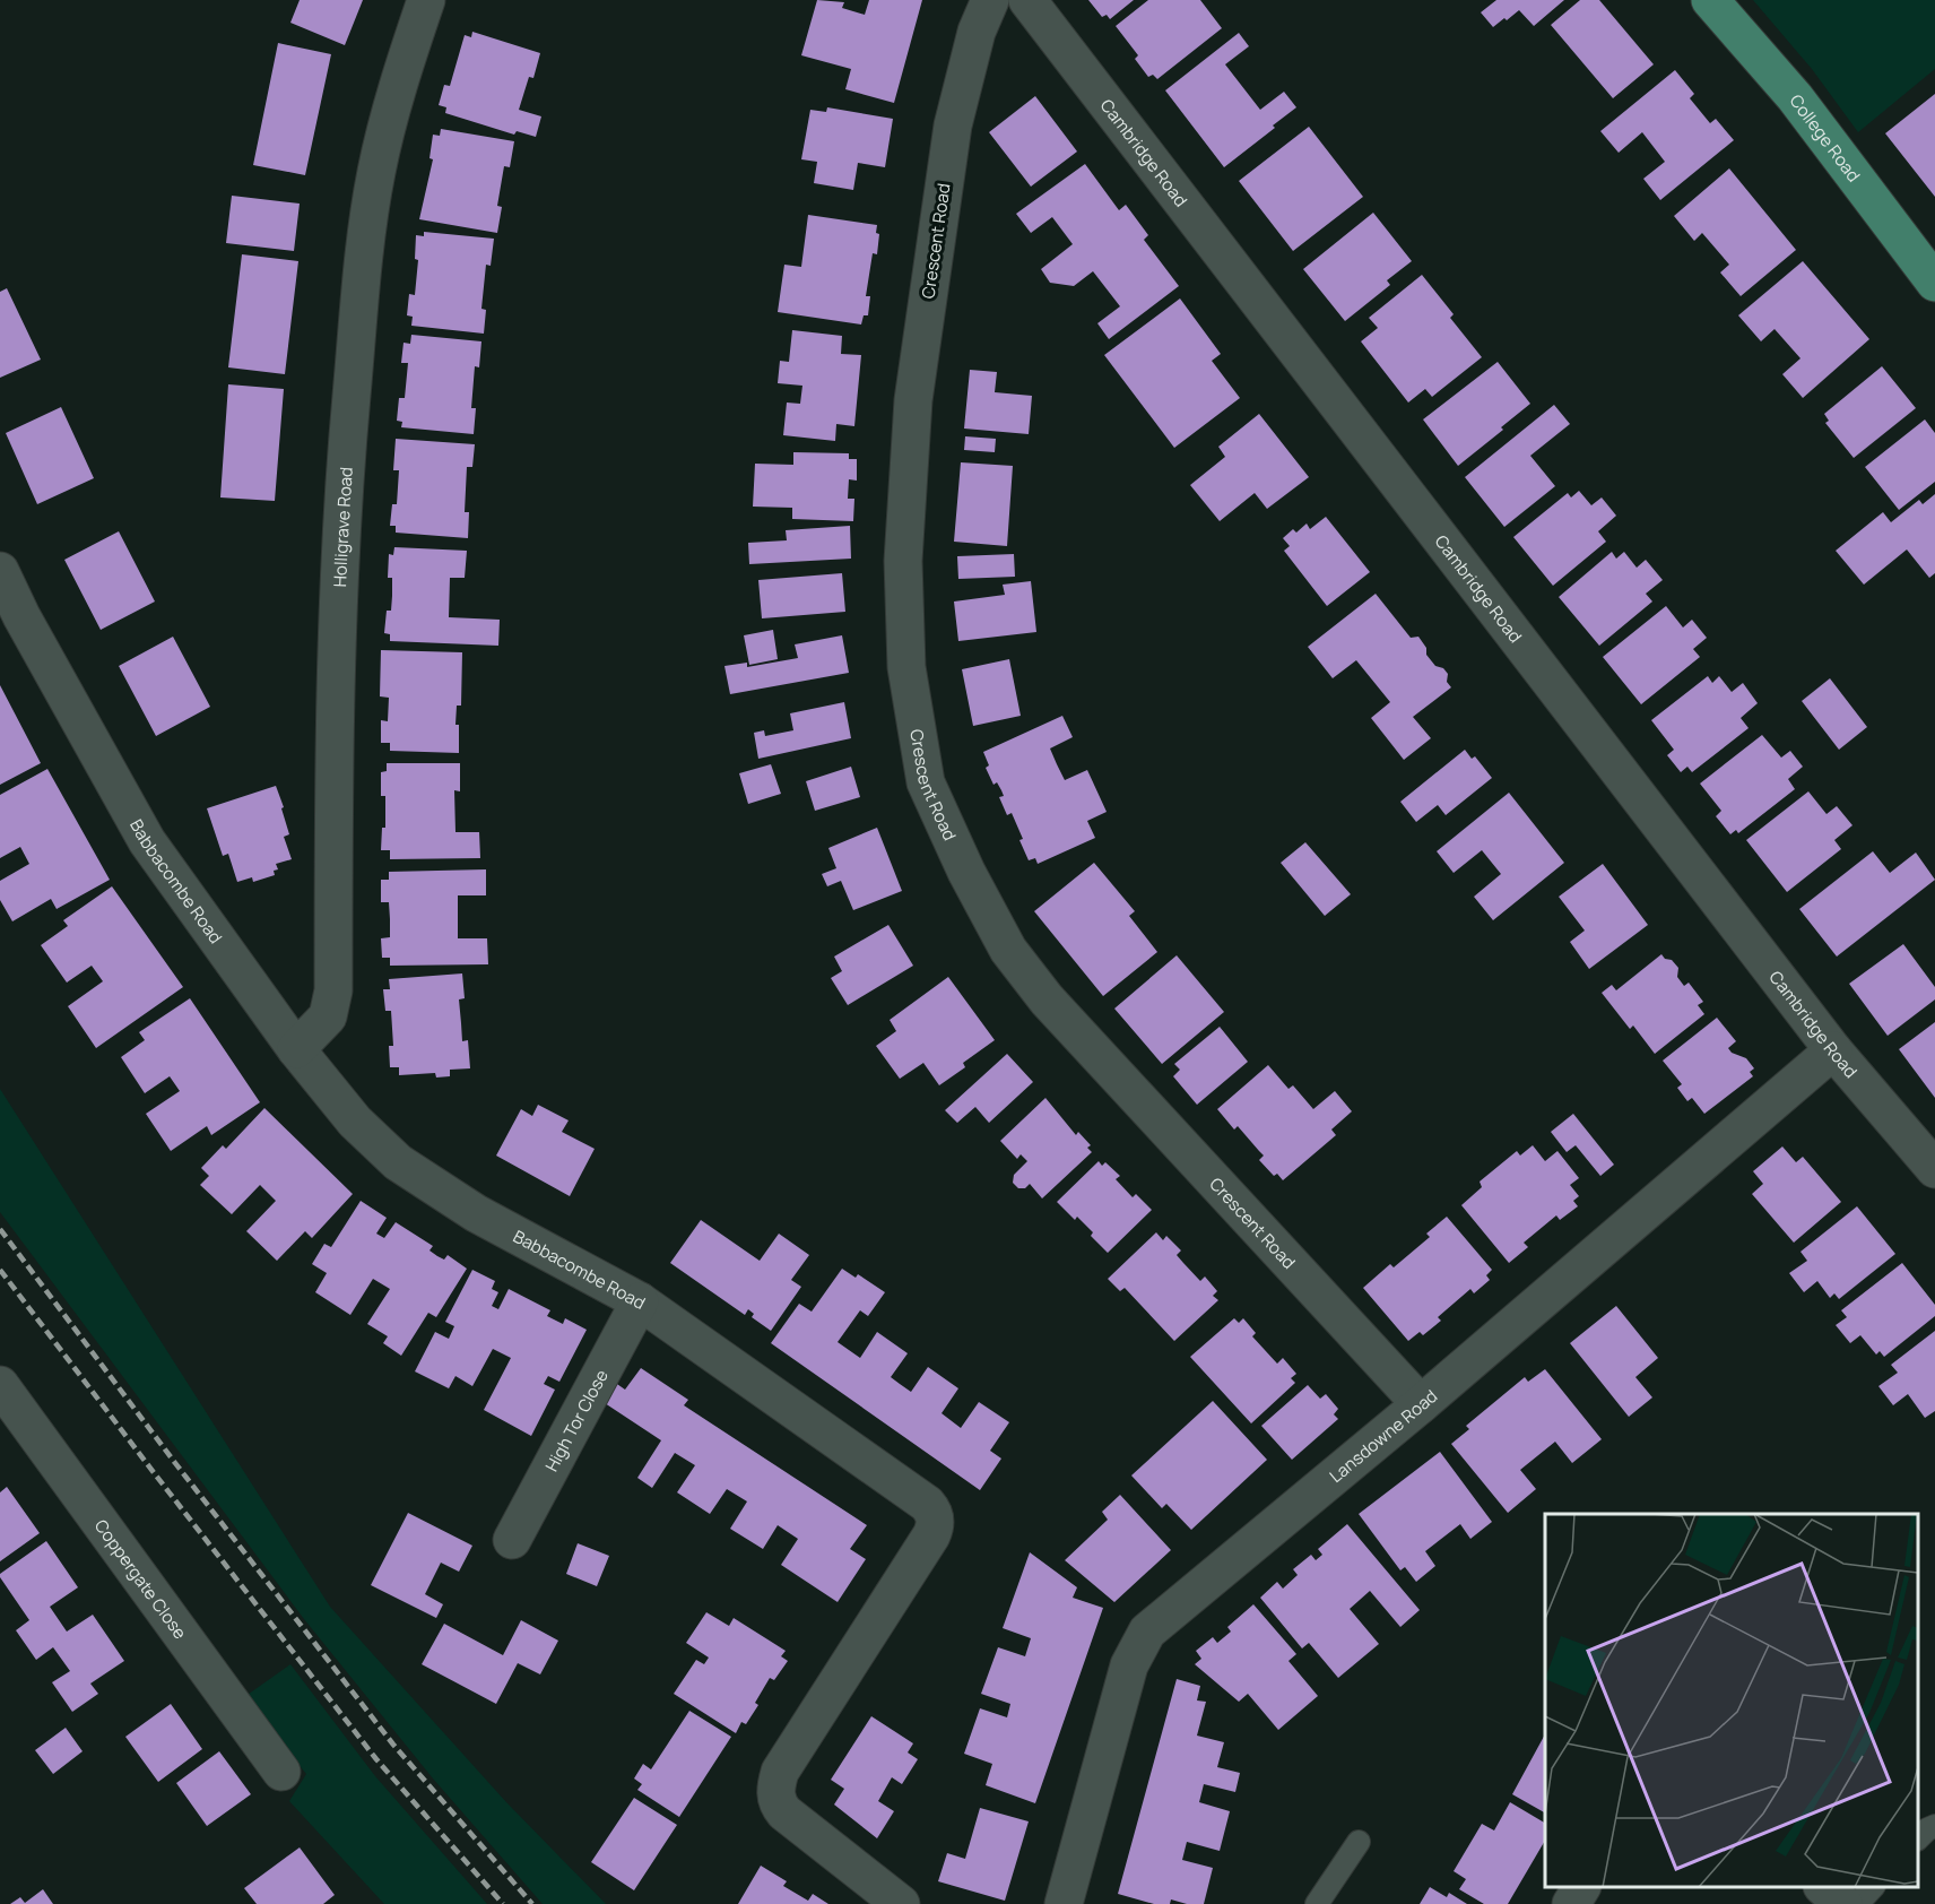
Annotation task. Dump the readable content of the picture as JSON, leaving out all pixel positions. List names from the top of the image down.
{
  "streets": {
    "main road": ["College Road"],
    "street": [
      "Cambridge Road",
      "Crescent Road",
      "Holligrave Road",
      "Babbacombe Road",
      "High Tor Close",
      "Lansdowne Road",
      "Coppergate Close"
    ]
  },
  "crossings": [
    ["Cambridge Road", "Lansdowne Road"],
    ["Crescent Road", "Lansdowne Road"],
    ["Holligrave Road", "Babbacombe Road"],
    ["Babbacombe Road", "High Tor Close"]
  ]
}
